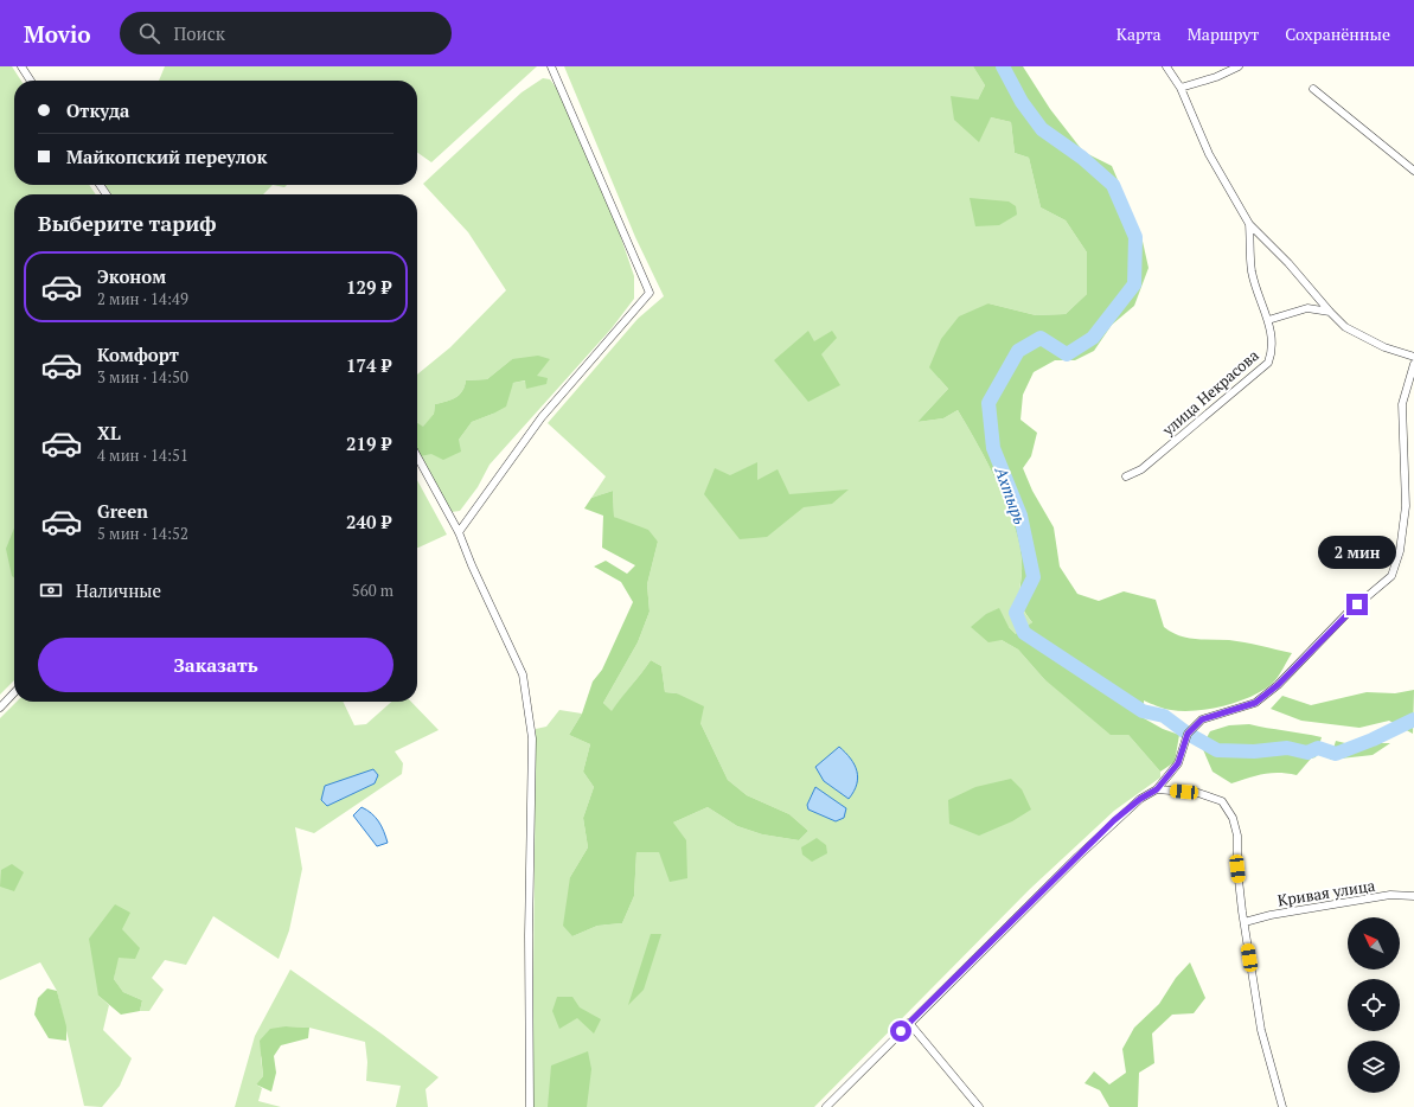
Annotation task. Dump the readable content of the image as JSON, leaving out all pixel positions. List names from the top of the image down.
{
  "streets": {
    "street": ["улица Некрасова", "Кривая улица"]
  },
  "water": ["Ахтырь"],
  "north": "top left",
  "page": {
    "header": "Movio",
    "search": "Поиск",
    "nav": ["Карта", "Маршрут", "Сохранённые"],
    "banner": ["Откуда", "Майкопский переулок"],
    "heading": "Выберите тариф",
    "list": [
      {
        "name": "Эконом",
        "note": "2 мин · 14:49",
        "value": "129 ₽"
      },
      {
        "name": "Комфорт",
        "note": "3 мин · 14:50",
        "value": "174 ₽"
      },
      {
        "name": "XL",
        "note": "4 мин · 14:51",
        "value": "219 ₽"
      },
      {
        "name": "Green",
        "note": "5 мин · 14:52",
        "value": "240 ₽"
      }
    ],
    "bubble": "2 мин",
    "pay": ["Наличные", "560 m"],
    "buttons": "Заказать"
  }
}
